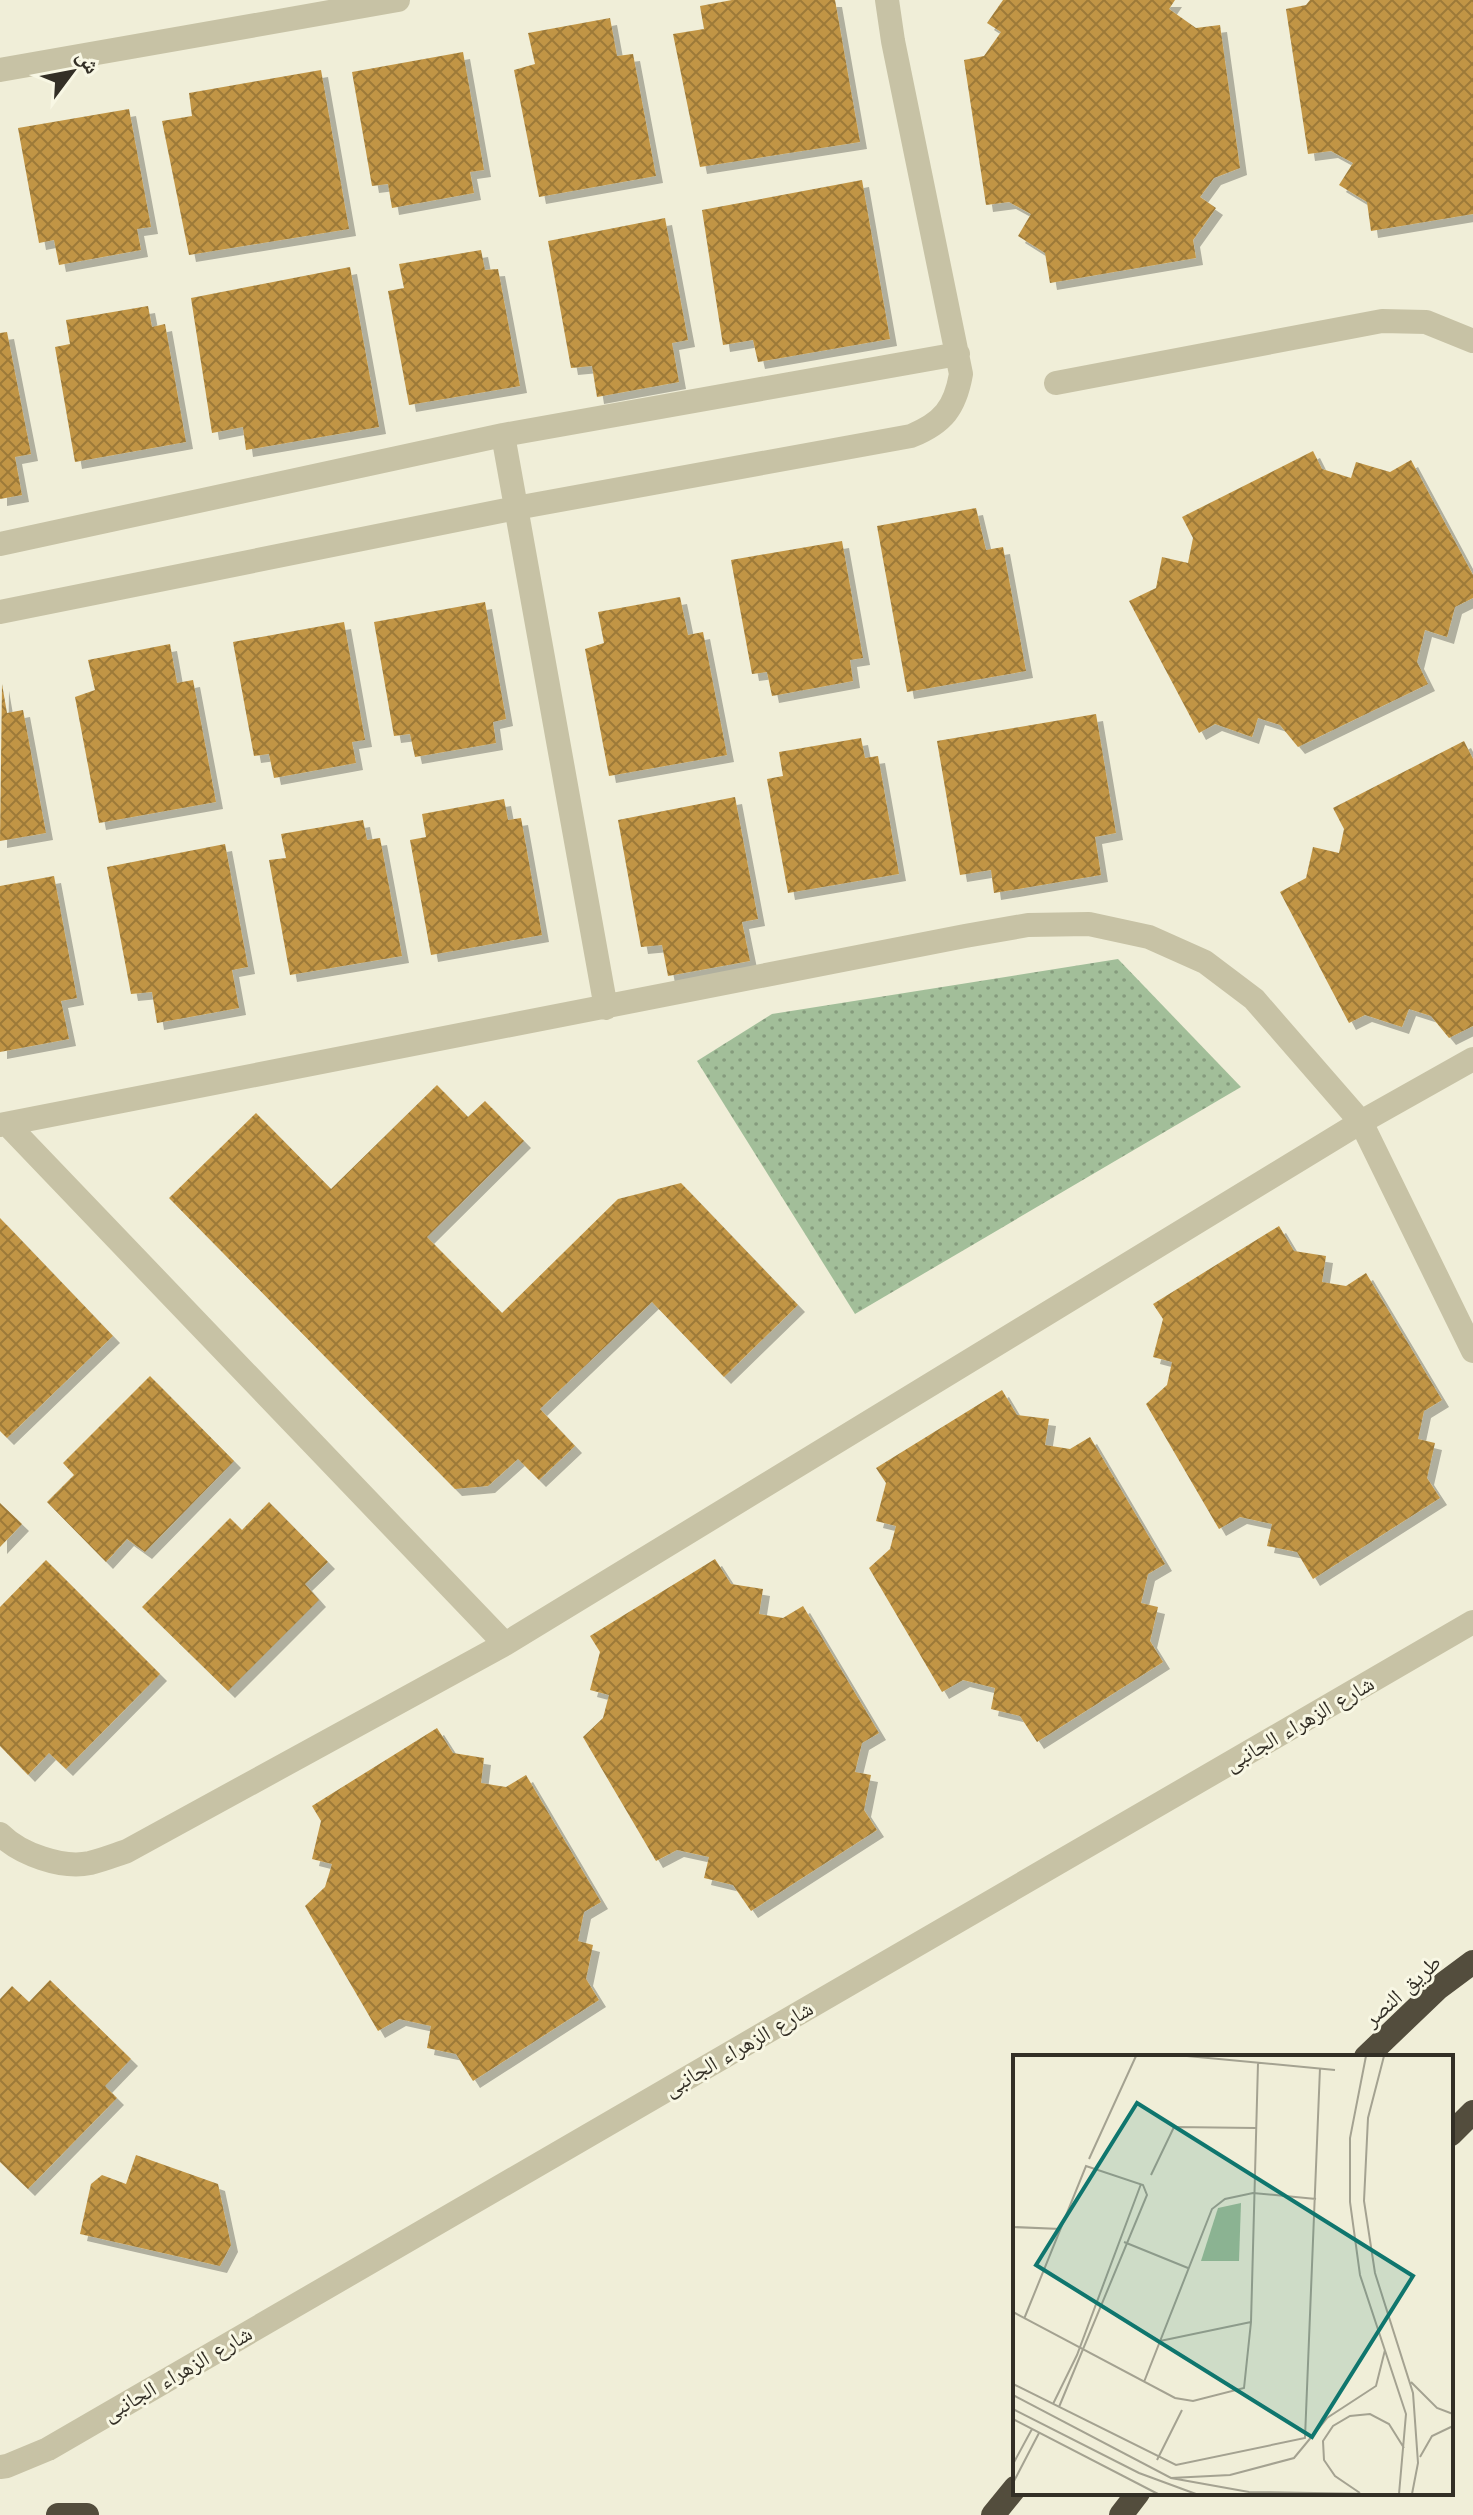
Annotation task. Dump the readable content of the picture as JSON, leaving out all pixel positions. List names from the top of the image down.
{
  "streets": {
    "highway": ["طريق النصر"],
    "street": ["شارع الزهراء الجانبى"]
  },
  "north": "top right"
}
